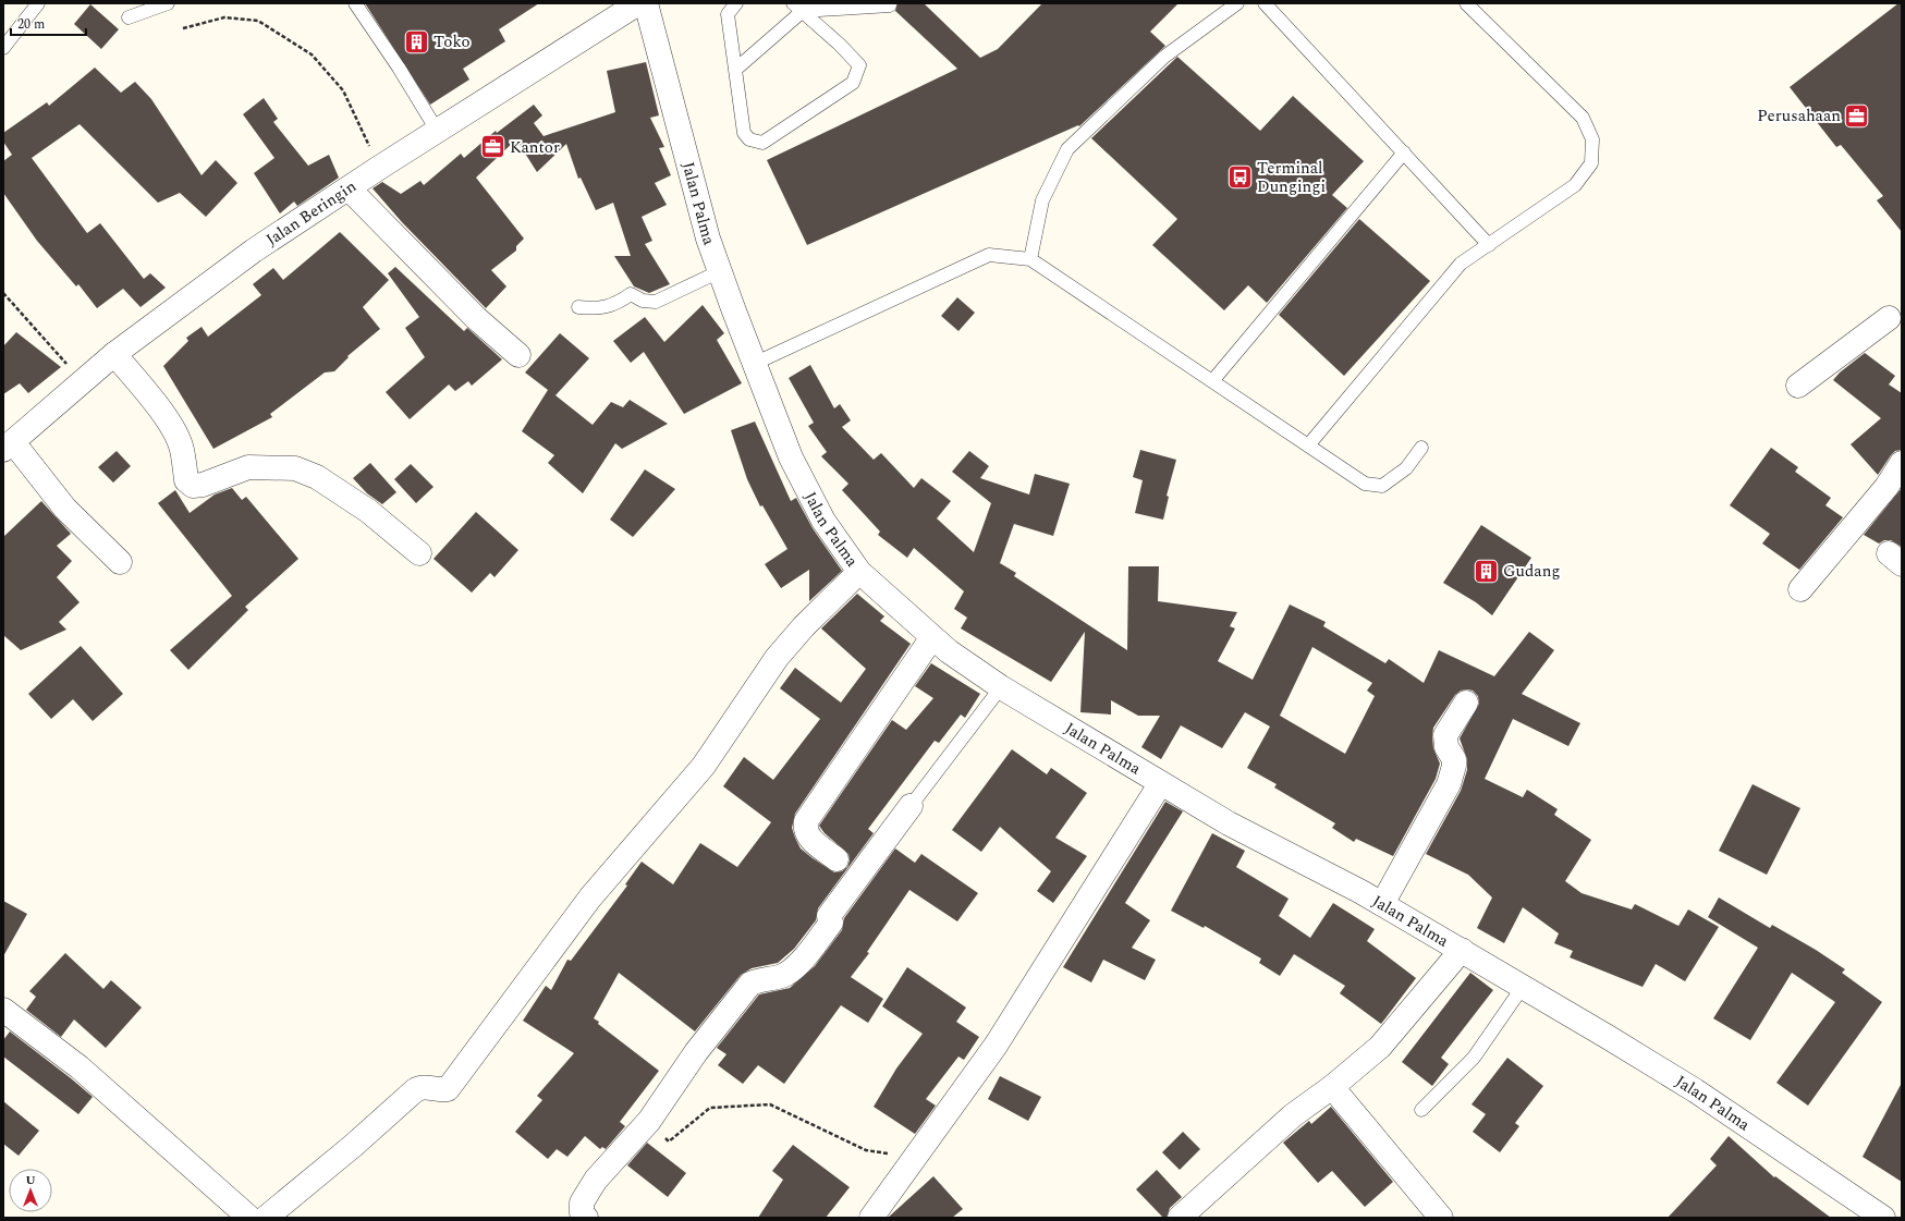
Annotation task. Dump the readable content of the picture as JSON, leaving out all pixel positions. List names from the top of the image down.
{
  "streets": {
    "street": ["Jalan Palma", "Jalan Beringin"]
  },
  "places": {
    "building": ["Toko", "Gudang"],
    "office": ["Perusahaan", "Kantor"],
    "bus stop": ["Terminal Dungingi"]
  },
  "scale_bar": "20 m",
  "north": "top"
}
